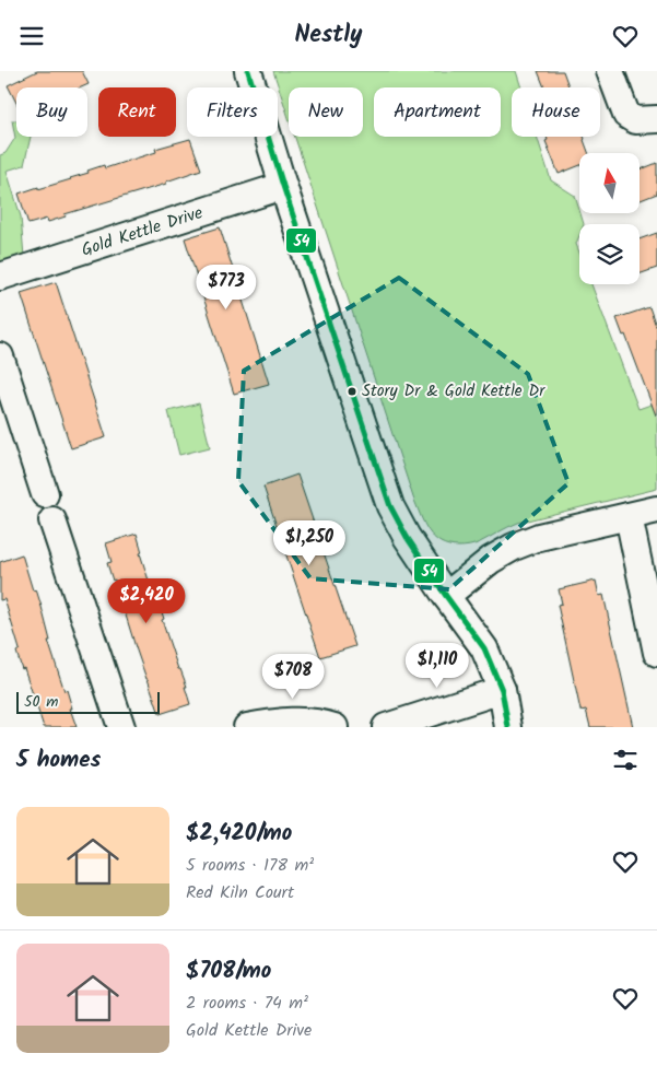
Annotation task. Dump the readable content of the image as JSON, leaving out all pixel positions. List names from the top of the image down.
{
  "streets": {
    "street": ["Gold Kettle Drive"]
  },
  "places": ["Story Dr & Gold Kettle Dr"],
  "lines": ["transit line 54"],
  "scale_bar": "50 m",
  "north": "top",
  "page": {
    "header": "Nestly",
    "chip": [
      "Buy",
      "Rent",
      "Filters",
      "New",
      "Apartment",
      "House"
    ],
    "price": [
      "$773",
      "$1,250",
      "$2,420",
      "$1,110",
      "$708"
    ],
    "scale": "50 m",
    "heading": "5 homes",
    "list": [
      {
        "name": "$2,420/mo",
        "note": "5 rooms · 178 m² · Red Kiln Court"
      },
      {
        "name": "$708/mo",
        "note": "2 rooms · 74 m² · Gold Kettle Drive"
      }
    ]
  }
}
